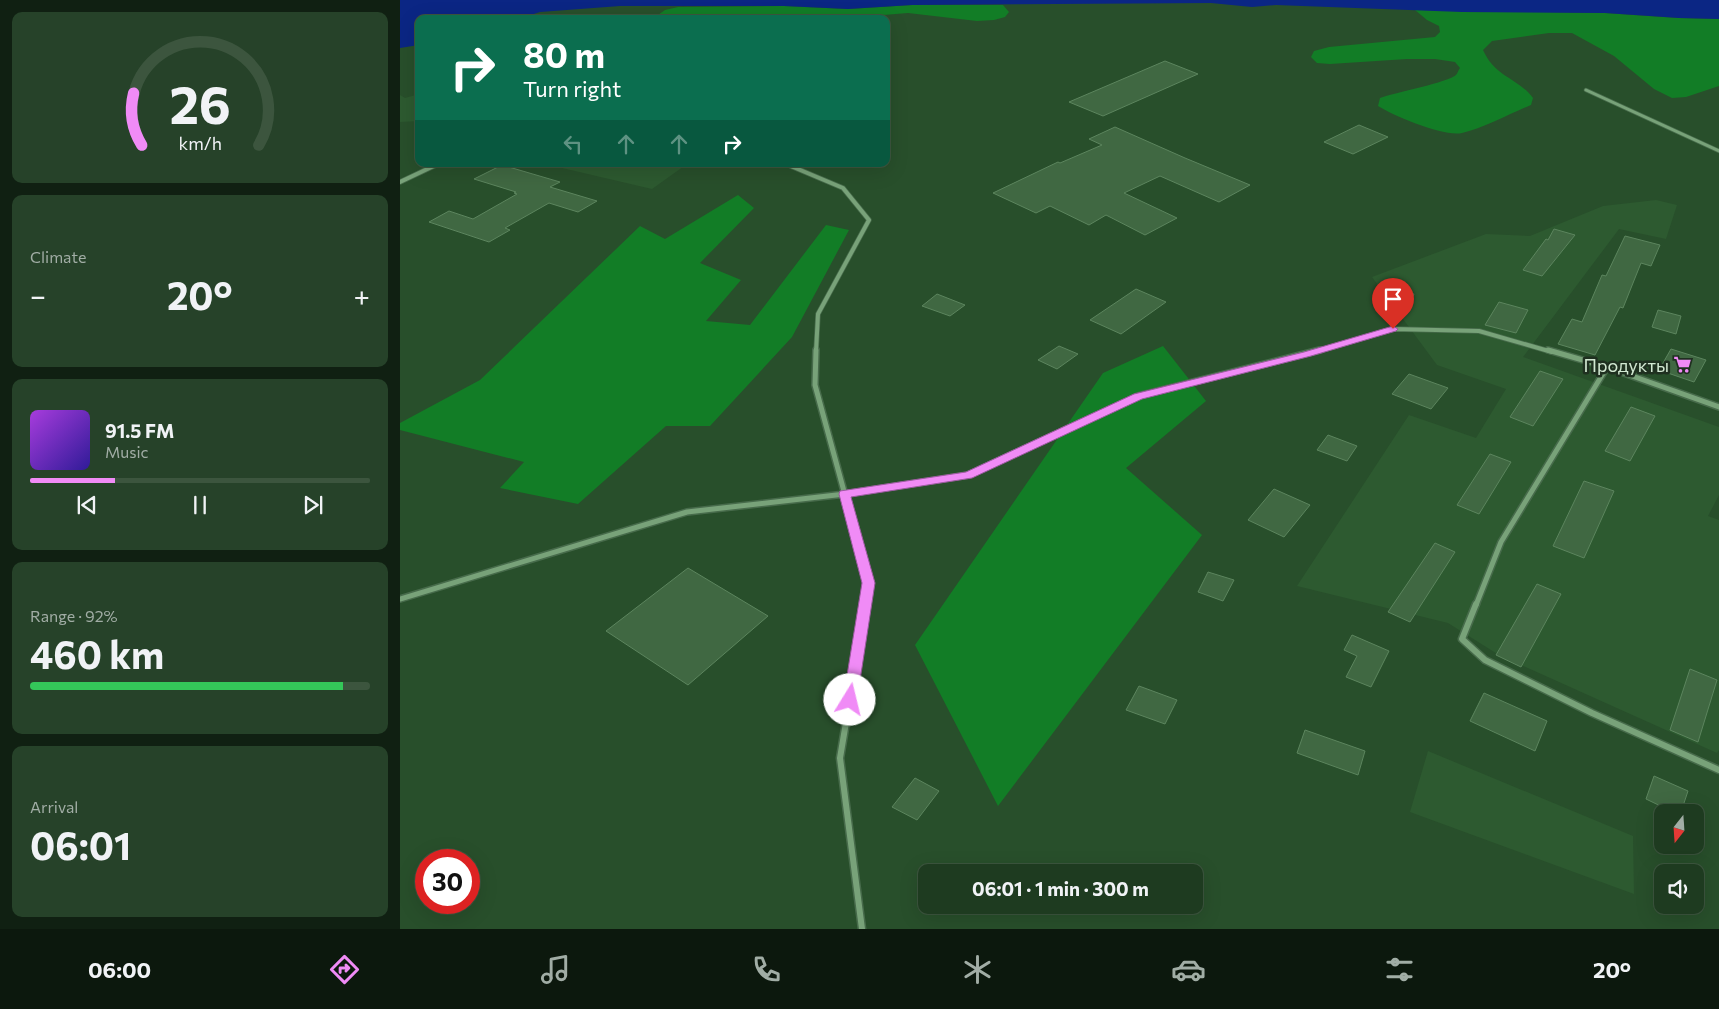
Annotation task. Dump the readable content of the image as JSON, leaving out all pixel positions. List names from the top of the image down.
{
  "places": {
    "supermarket": ["Продукты"]
  },
  "north": "bottom",
  "page": {
    "turn": ["80 m", "Turn right"],
    "tile": [
      "Climate",
      ["Range · 92%", "460 km"],
      ["Arrival", "06:01"]
    ],
    "heat": ["−", "20°", "+"],
    "song": ["91.5 FM", "Music"],
    "limit": "30",
    "trip": "06:01 · 1 min · 300 m",
    "tabs": ["06:00", "20°"],
    "gauge": ["26", "km/h"]
  }
}
